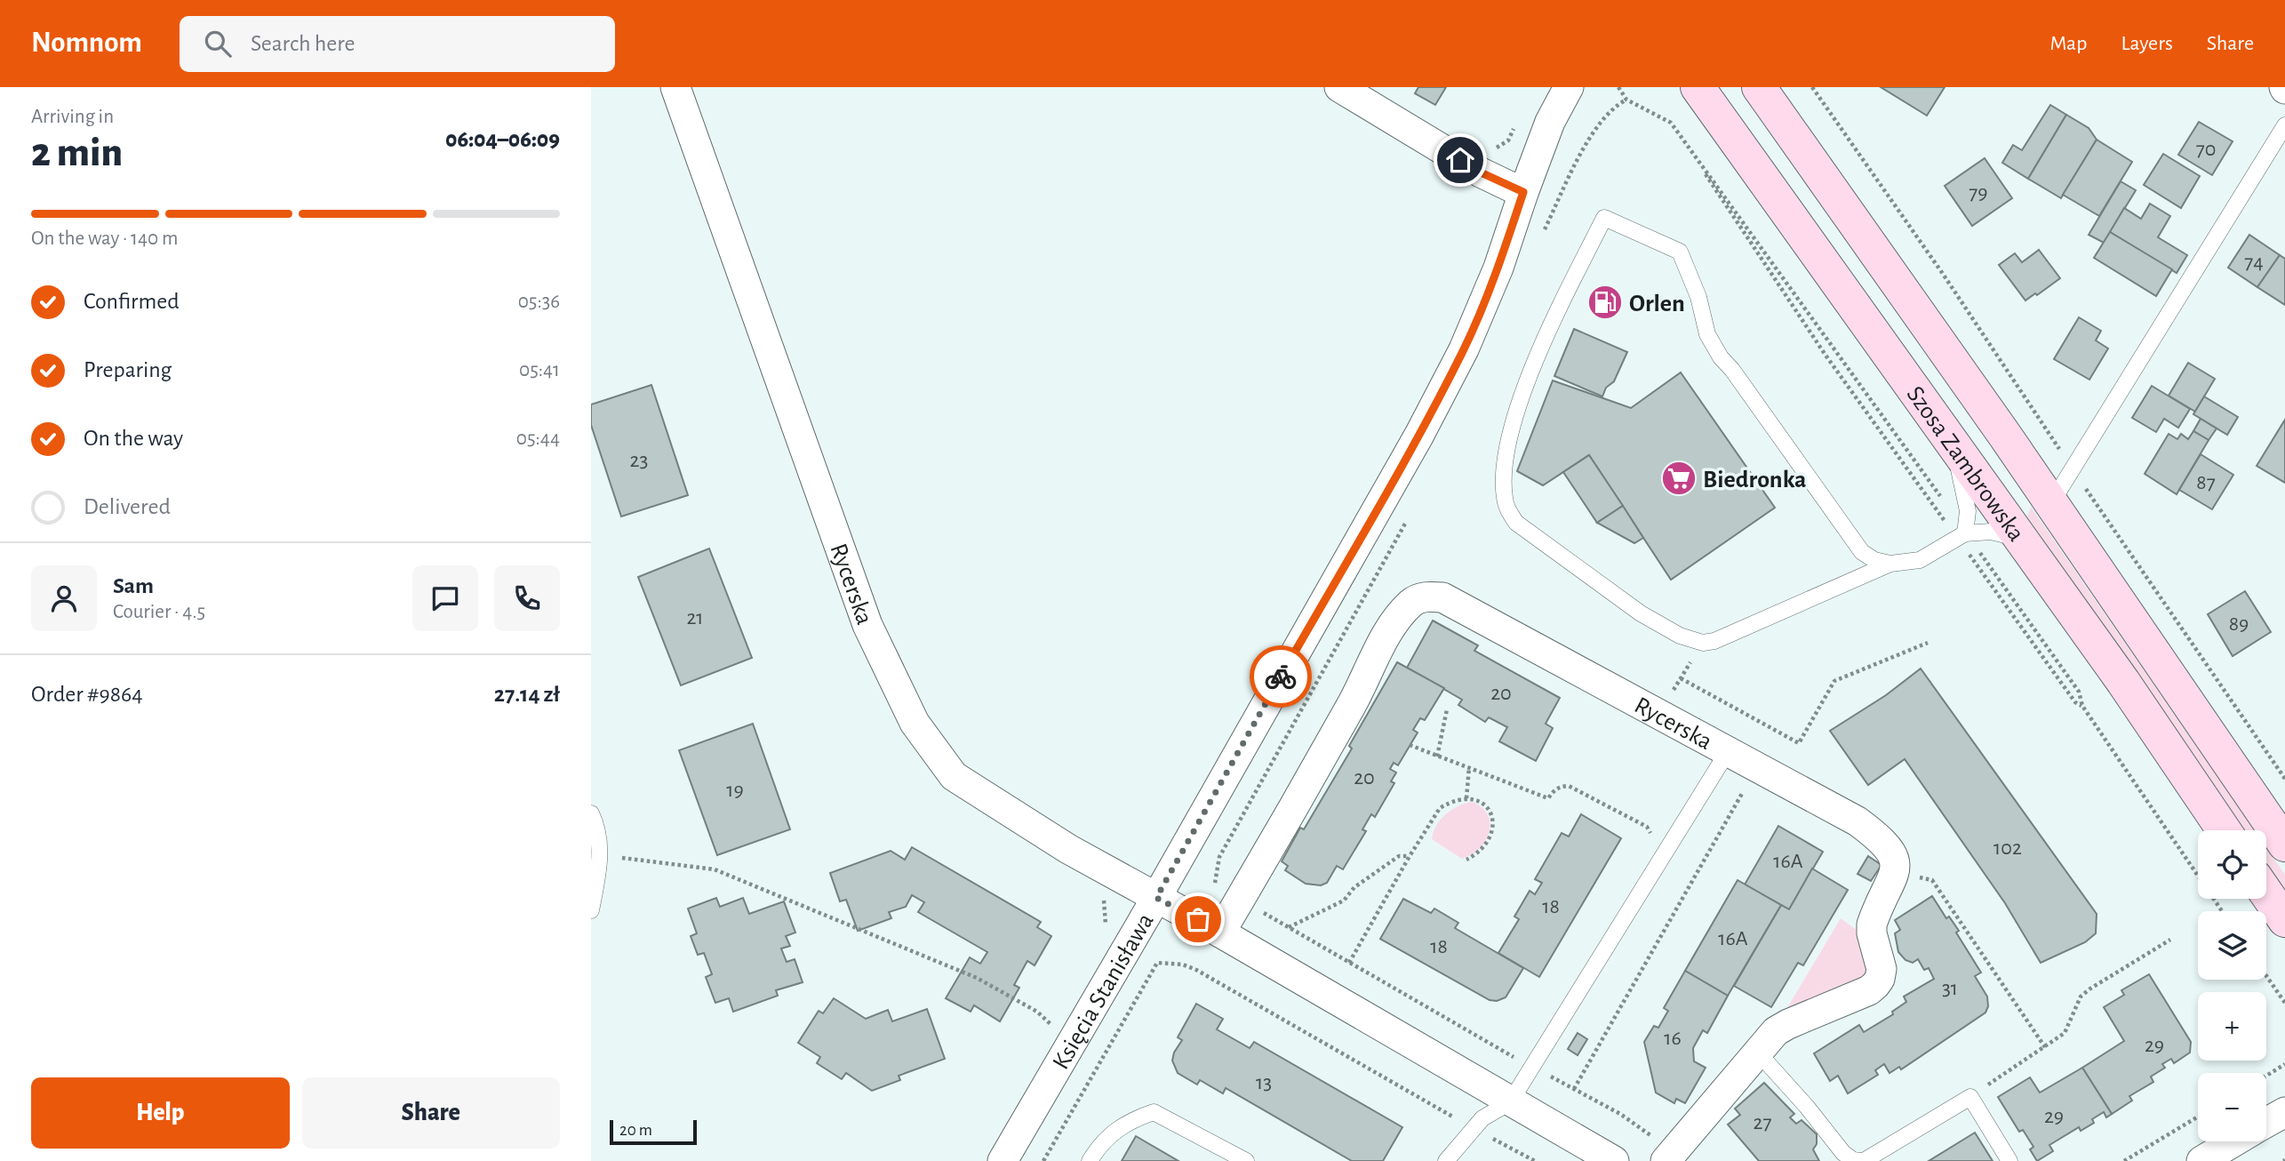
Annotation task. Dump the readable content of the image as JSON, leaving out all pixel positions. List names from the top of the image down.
{
  "streets": {
    "main road": ["Szosa Zambrowska"],
    "street": ["Rycerska", "Księcia Stanisława"]
  },
  "crossings": [
    ["Rycerska", "Księcia Stanisława"]
  ],
  "places": {
    "fuel station": ["Orlen"],
    "supermarket": ["Biedronka"]
  },
  "house_numbers": [
    "70",
    "79",
    "74",
    "23",
    "87",
    "21",
    "89",
    "20",
    "20",
    "19",
    "102",
    "16A",
    "18",
    "16A",
    "18",
    "31",
    "16",
    "29",
    "13",
    "29",
    "27"
  ],
  "scale_bar": "20 m",
  "page": {
    "header": "Nomnom",
    "search": "Search here",
    "nav": ["Map", "Layers", "Share"],
    "heading": ["2 min", "Arriving in", "06:04–06:09"],
    "panel": [
      "Sam",
      "Courier · 4.5",
      "Order #9864",
      "27.14 zł"
    ],
    "bar": "On the way · 140 m",
    "list": [
      ["Confirmed", "05:36"],
      ["Preparing", "05:41"],
      ["On the way", "05:44"],
      "Delivered"
    ],
    "map_buttons": ["+", "−"],
    "buttons": ["Help", "Share"],
    "scale": "20 m"
  }
}
